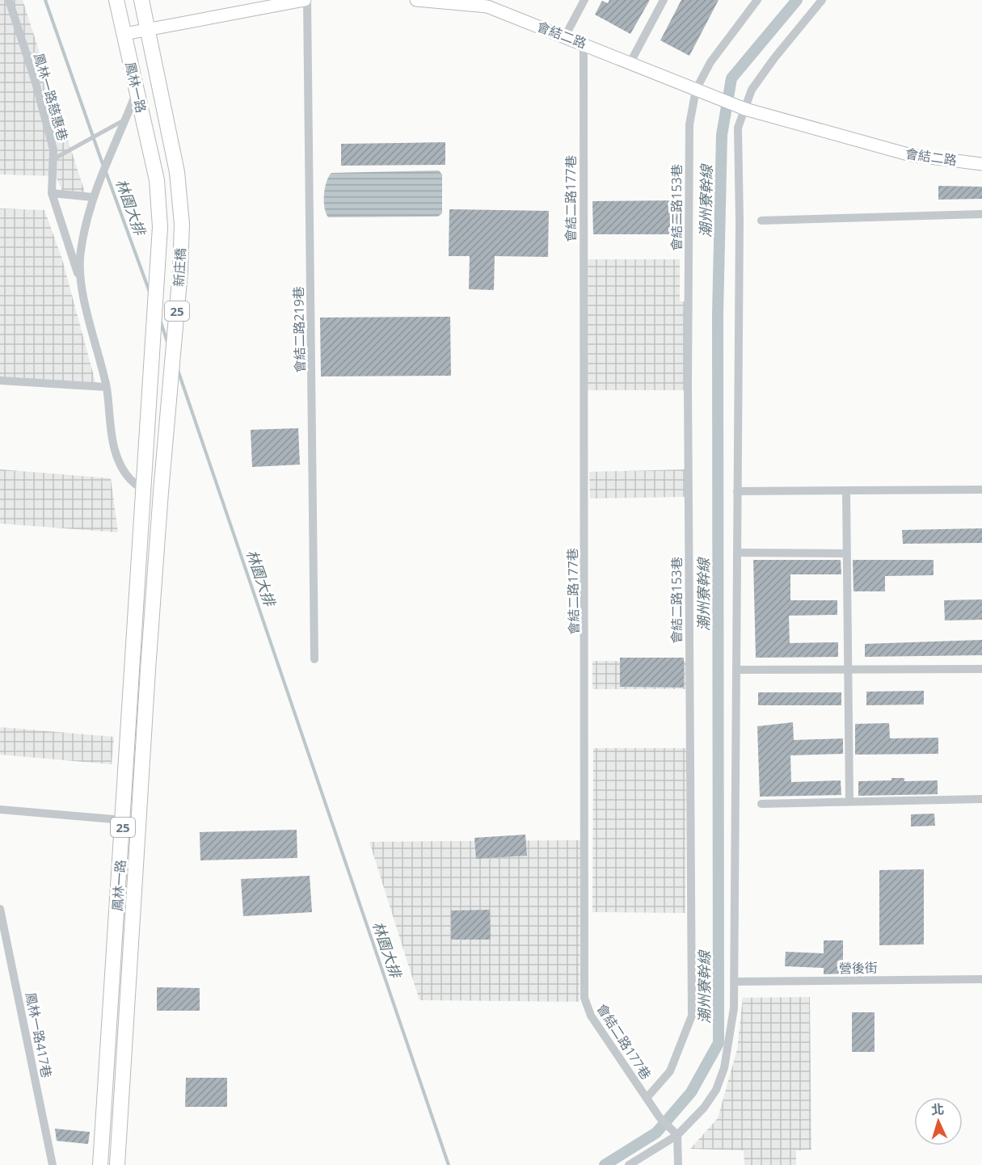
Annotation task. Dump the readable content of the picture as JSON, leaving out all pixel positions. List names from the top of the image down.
{
  "streets": {
    "main road": ["鳳林一路", "新庄橋", "25"],
    "street": [
      "會結二路",
      "鳳林一路慈惠巷",
      "會結二路177巷",
      "會結二路153巷",
      "會結二路219巷",
      "營後街",
      "鳳林一路417巷"
    ]
  },
  "crossings": [
    ["會結二路", "會結二路177巷"],
    ["會結二路", "會結二路153巷"],
    ["鳳林一路", "新庄橋"],
    ["鳳林一路", "25"],
    ["會結二路177巷", "會結二路153巷"]
  ],
  "water": ["潮州寮幹線", "林園大排"],
  "north": "top"
}
